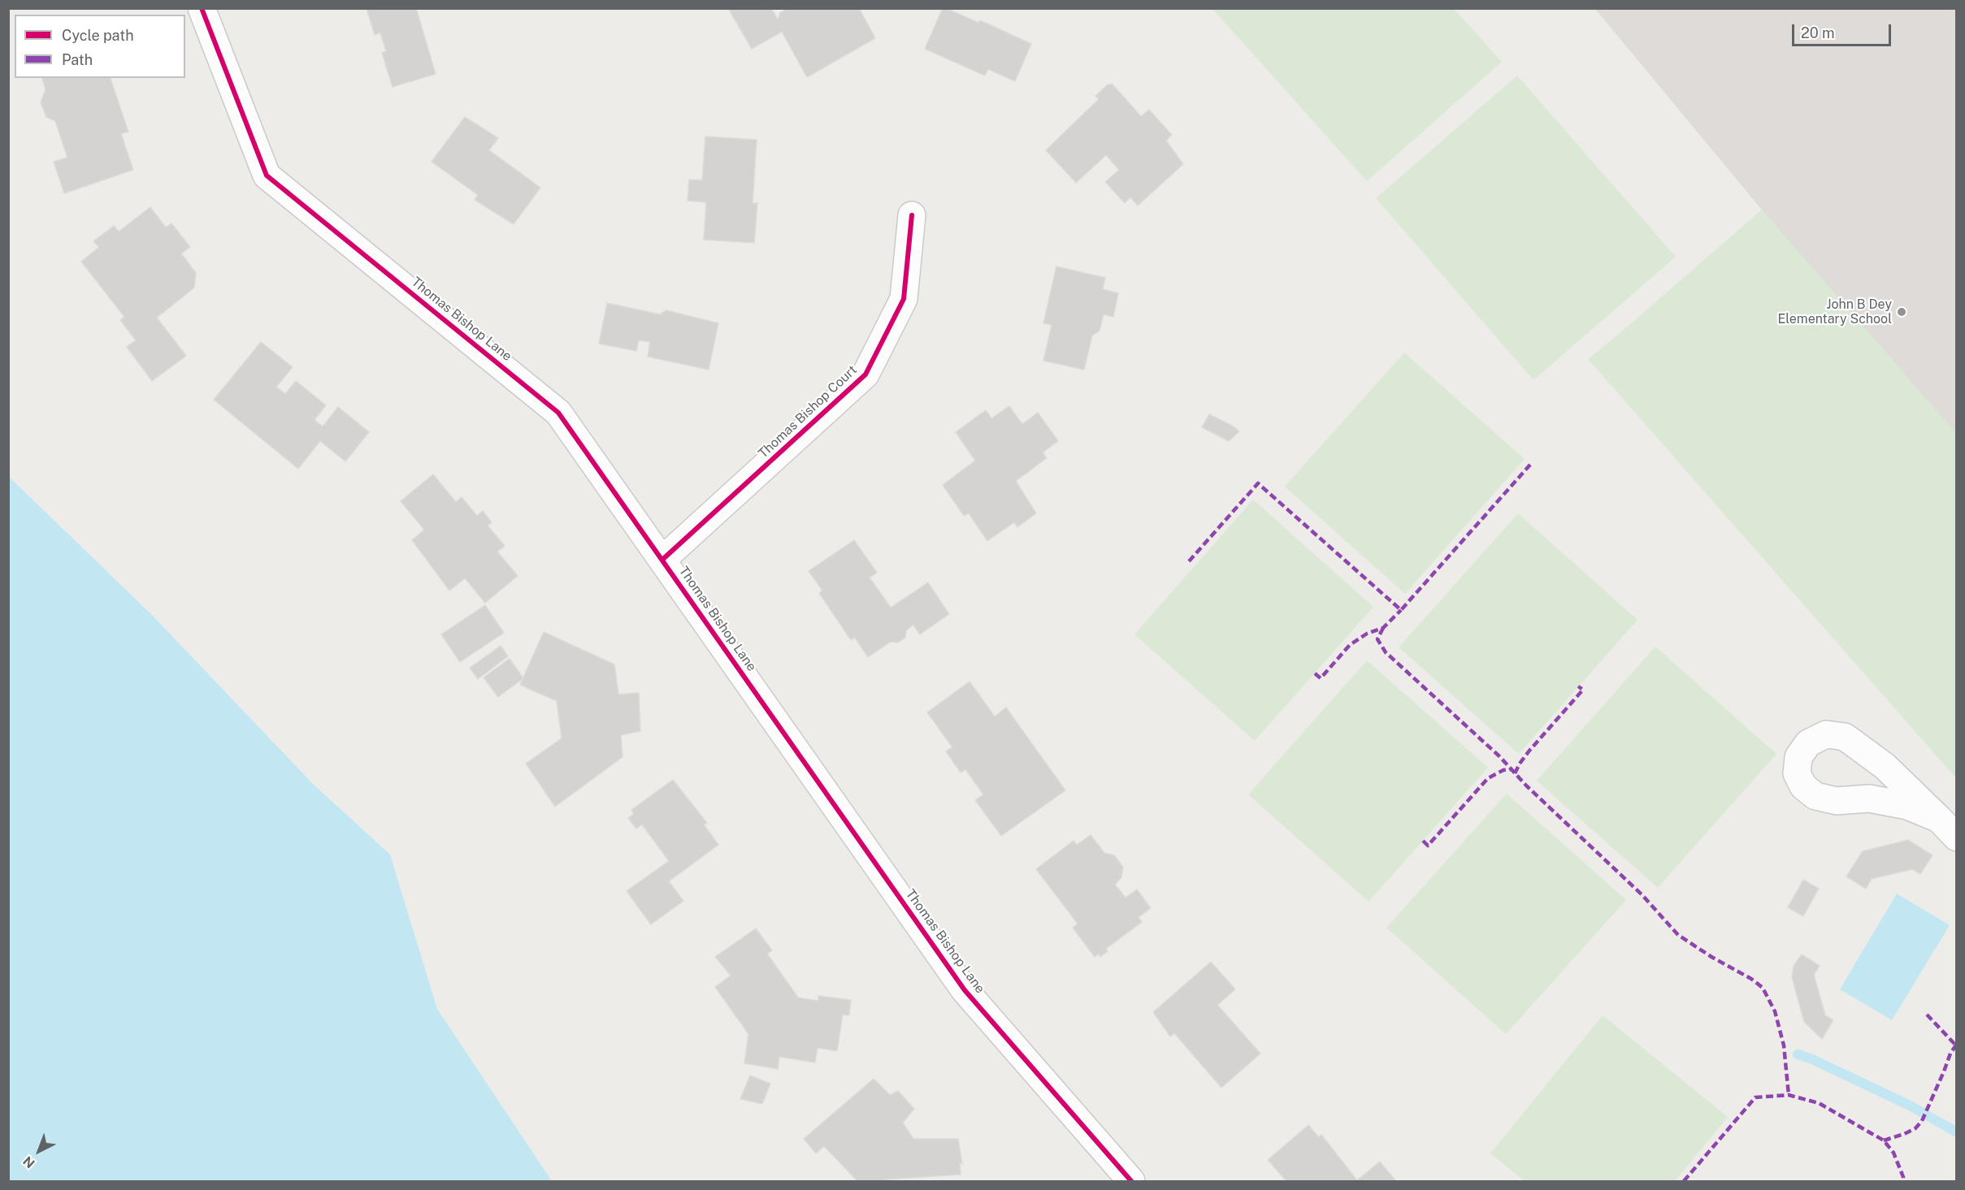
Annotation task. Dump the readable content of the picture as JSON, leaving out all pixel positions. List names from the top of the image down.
{
  "streets": {
    "street": ["Thomas Bishop Lane", "Thomas Bishop Court"]
  },
  "crossings": [
    ["Thomas Bishop Lane", "Thomas Bishop Court"]
  ],
  "places": ["John B Dey Elementary School"],
  "legend": ["Cycle path", "Path"],
  "scale_bar": "20 m",
  "north": "bottom left"
}
